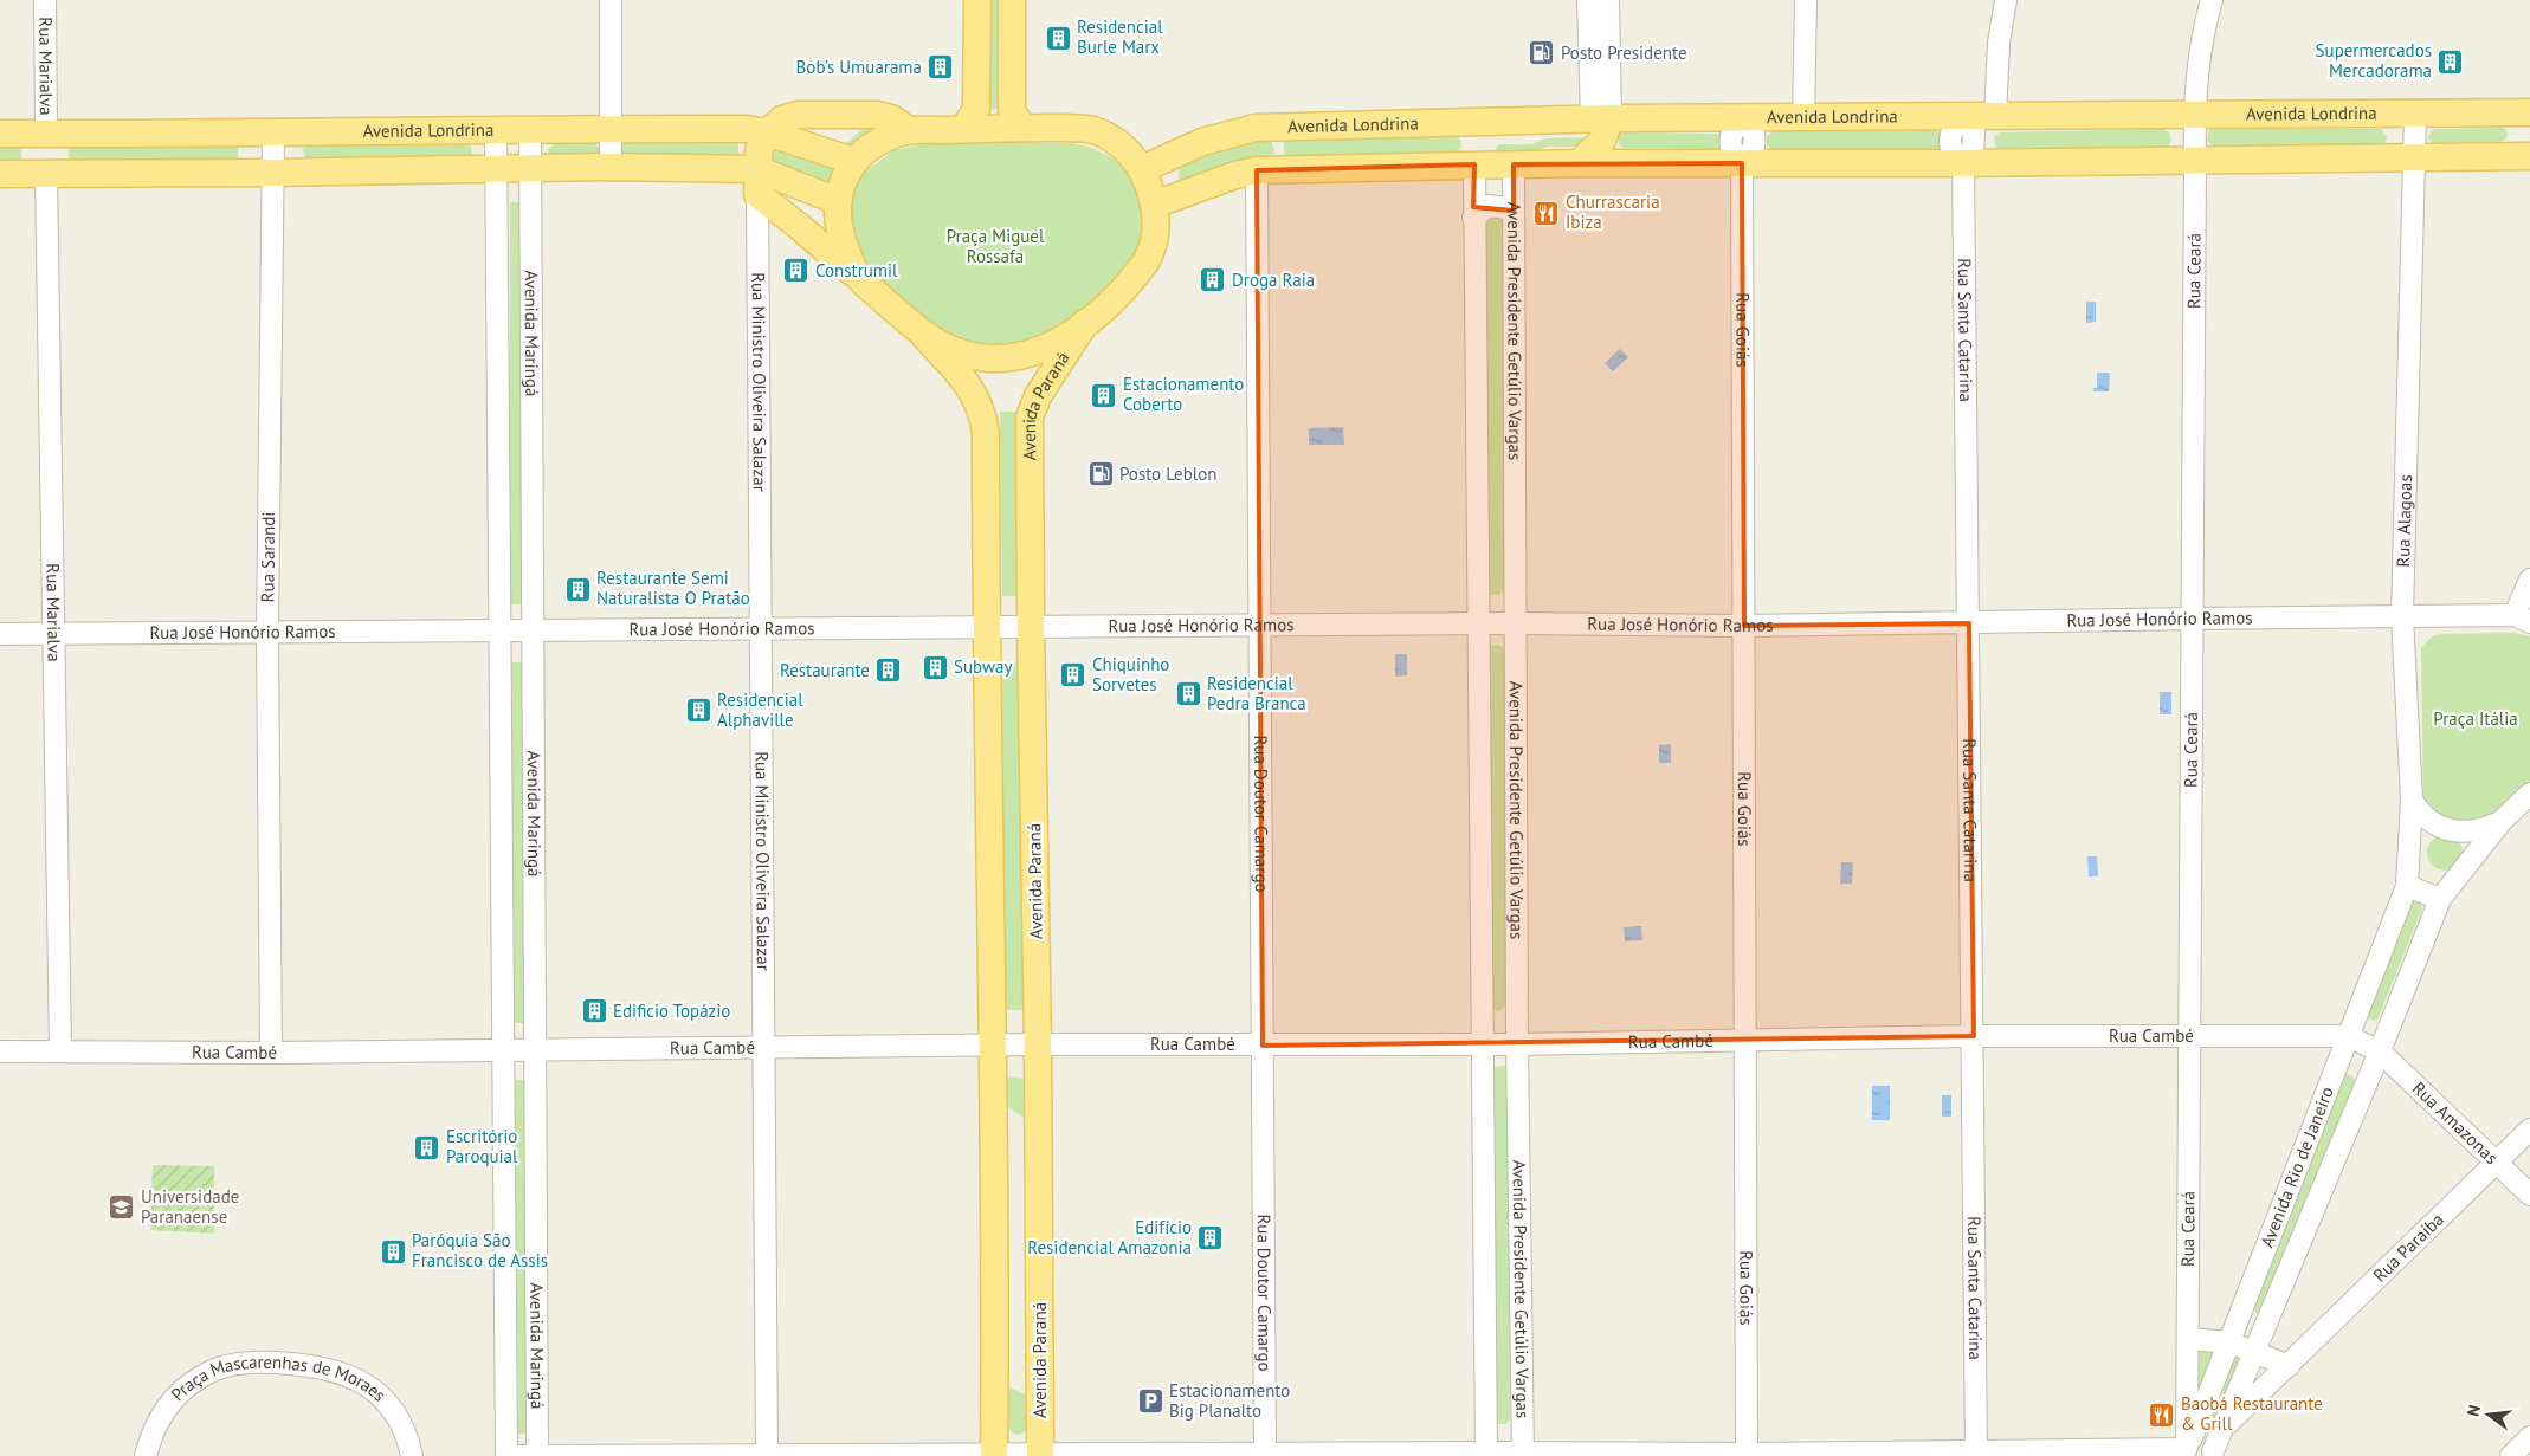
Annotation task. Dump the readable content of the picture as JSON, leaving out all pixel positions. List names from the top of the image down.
{
  "streets": {
    "main road": ["Avenida Londrina", "Avenida Paraná"],
    "street": [
      "Rua Marialva",
      "Rua Ceará",
      "Rua Goiás",
      "Rua Santa Catarina",
      "Avenida Presidente Getúlio Vargas",
      "Avenida Maringá",
      "Rua Ministro Oliveira Salazar",
      "Rua Alagoas",
      "Rua Sarandi",
      "Rua José Honório Ramos",
      "Rua Doutor Camargo",
      "Rua Cambé",
      "Rua Amazonas",
      "Avenida Rio de Janeiro",
      "Rua Paraíba",
      "Praça Mascarenhas de Moraes"
    ]
  },
  "crossings": [
    ["Rua Marialva", "Avenida Londrina"],
    ["Rua Marialva", "Rua José Honório Ramos"],
    ["Rua Marialva", "Rua Cambé"],
    ["Avenida Londrina", "Rua Ceará"],
    ["Avenida Londrina", "Avenida Maringá"],
    ["Avenida Londrina", "Rua Alagoas"],
    ["Avenida Londrina", "Rua Sarandi"],
    ["Rua Ceará", "Rua José Honório Ramos"],
    ["Rua Ceará", "Rua Cambé"],
    ["Rua Ceará", "Avenida Rio de Janeiro"],
    ["Rua Goiás", "Rua José Honório Ramos"],
    ["Rua Goiás", "Rua Cambé"],
    ["Rua Santa Catarina", "Rua José Honório Ramos"],
    ["Rua Santa Catarina", "Rua Cambé"],
    ["Avenida Presidente Getúlio Vargas", "Rua José Honório Ramos"],
    ["Avenida Presidente Getúlio Vargas", "Rua Cambé"],
    ["Avenida Maringá", "Rua José Honório Ramos"],
    ["Avenida Maringá", "Rua Cambé"],
    ["Rua Ministro Oliveira Salazar", "Rua José Honório Ramos"],
    ["Rua Ministro Oliveira Salazar", "Rua Cambé"],
    ["Avenida Paraná", "Rua José Honório Ramos"],
    ["Avenida Paraná", "Rua Cambé"],
    ["Rua Alagoas", "Rua José Honório Ramos"],
    ["Rua Alagoas", "Avenida Rio de Janeiro"],
    ["Rua Sarandi", "Rua José Honório Ramos"],
    ["Rua Sarandi", "Rua Cambé"],
    ["Rua José Honório Ramos", "Rua Doutor Camargo"],
    ["Rua Doutor Camargo", "Rua Cambé"],
    ["Rua Cambé", "Rua Amazonas"],
    ["Rua Cambé", "Avenida Rio de Janeiro"],
    ["Rua Amazonas", "Avenida Rio de Janeiro"],
    ["Rua Amazonas", "Rua Paraíba"],
    ["Avenida Rio de Janeiro", "Rua Paraíba"]
  ],
  "parks": ["Praça Miguel Rossafa", "Praça Itália"],
  "places": {
    "building": [
      "Residencial Burle Marx",
      "Supermercados Mercadorama",
      "Bob's Umuarama",
      "Construmil",
      "Droga Raia",
      "Estacionamento Coberto",
      "Restaurante Semi Naturalista O Pratão",
      "Subway",
      "Restaurante",
      "Chiquinho Sorvetes",
      "Residencial Pedra Branca",
      "Residencial Alphaville",
      "Edificio Topázio",
      "Escritório Paroquial",
      "Edifício Residencial Amazonia",
      "Paróquia São Francisco de Assis"
    ],
    "fuel station": ["Posto Presidente", "Posto Leblon"],
    "restaurant": ["Churrascaria Ibiza", "Baobá Restaurante & Grill"],
    "school or university": ["Universidade Paranaense"],
    "parking": ["Estacionamento Big Planalto"]
  },
  "north": "left"
}
